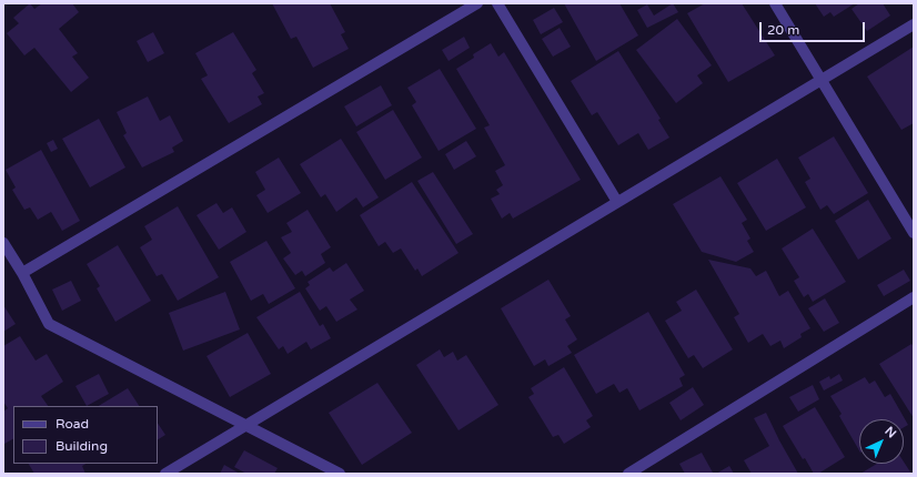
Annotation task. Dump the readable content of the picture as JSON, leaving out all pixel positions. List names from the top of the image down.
{
  "legend": ["Road", "Building"],
  "scale_bar": "20 m",
  "north": "top right"
}
